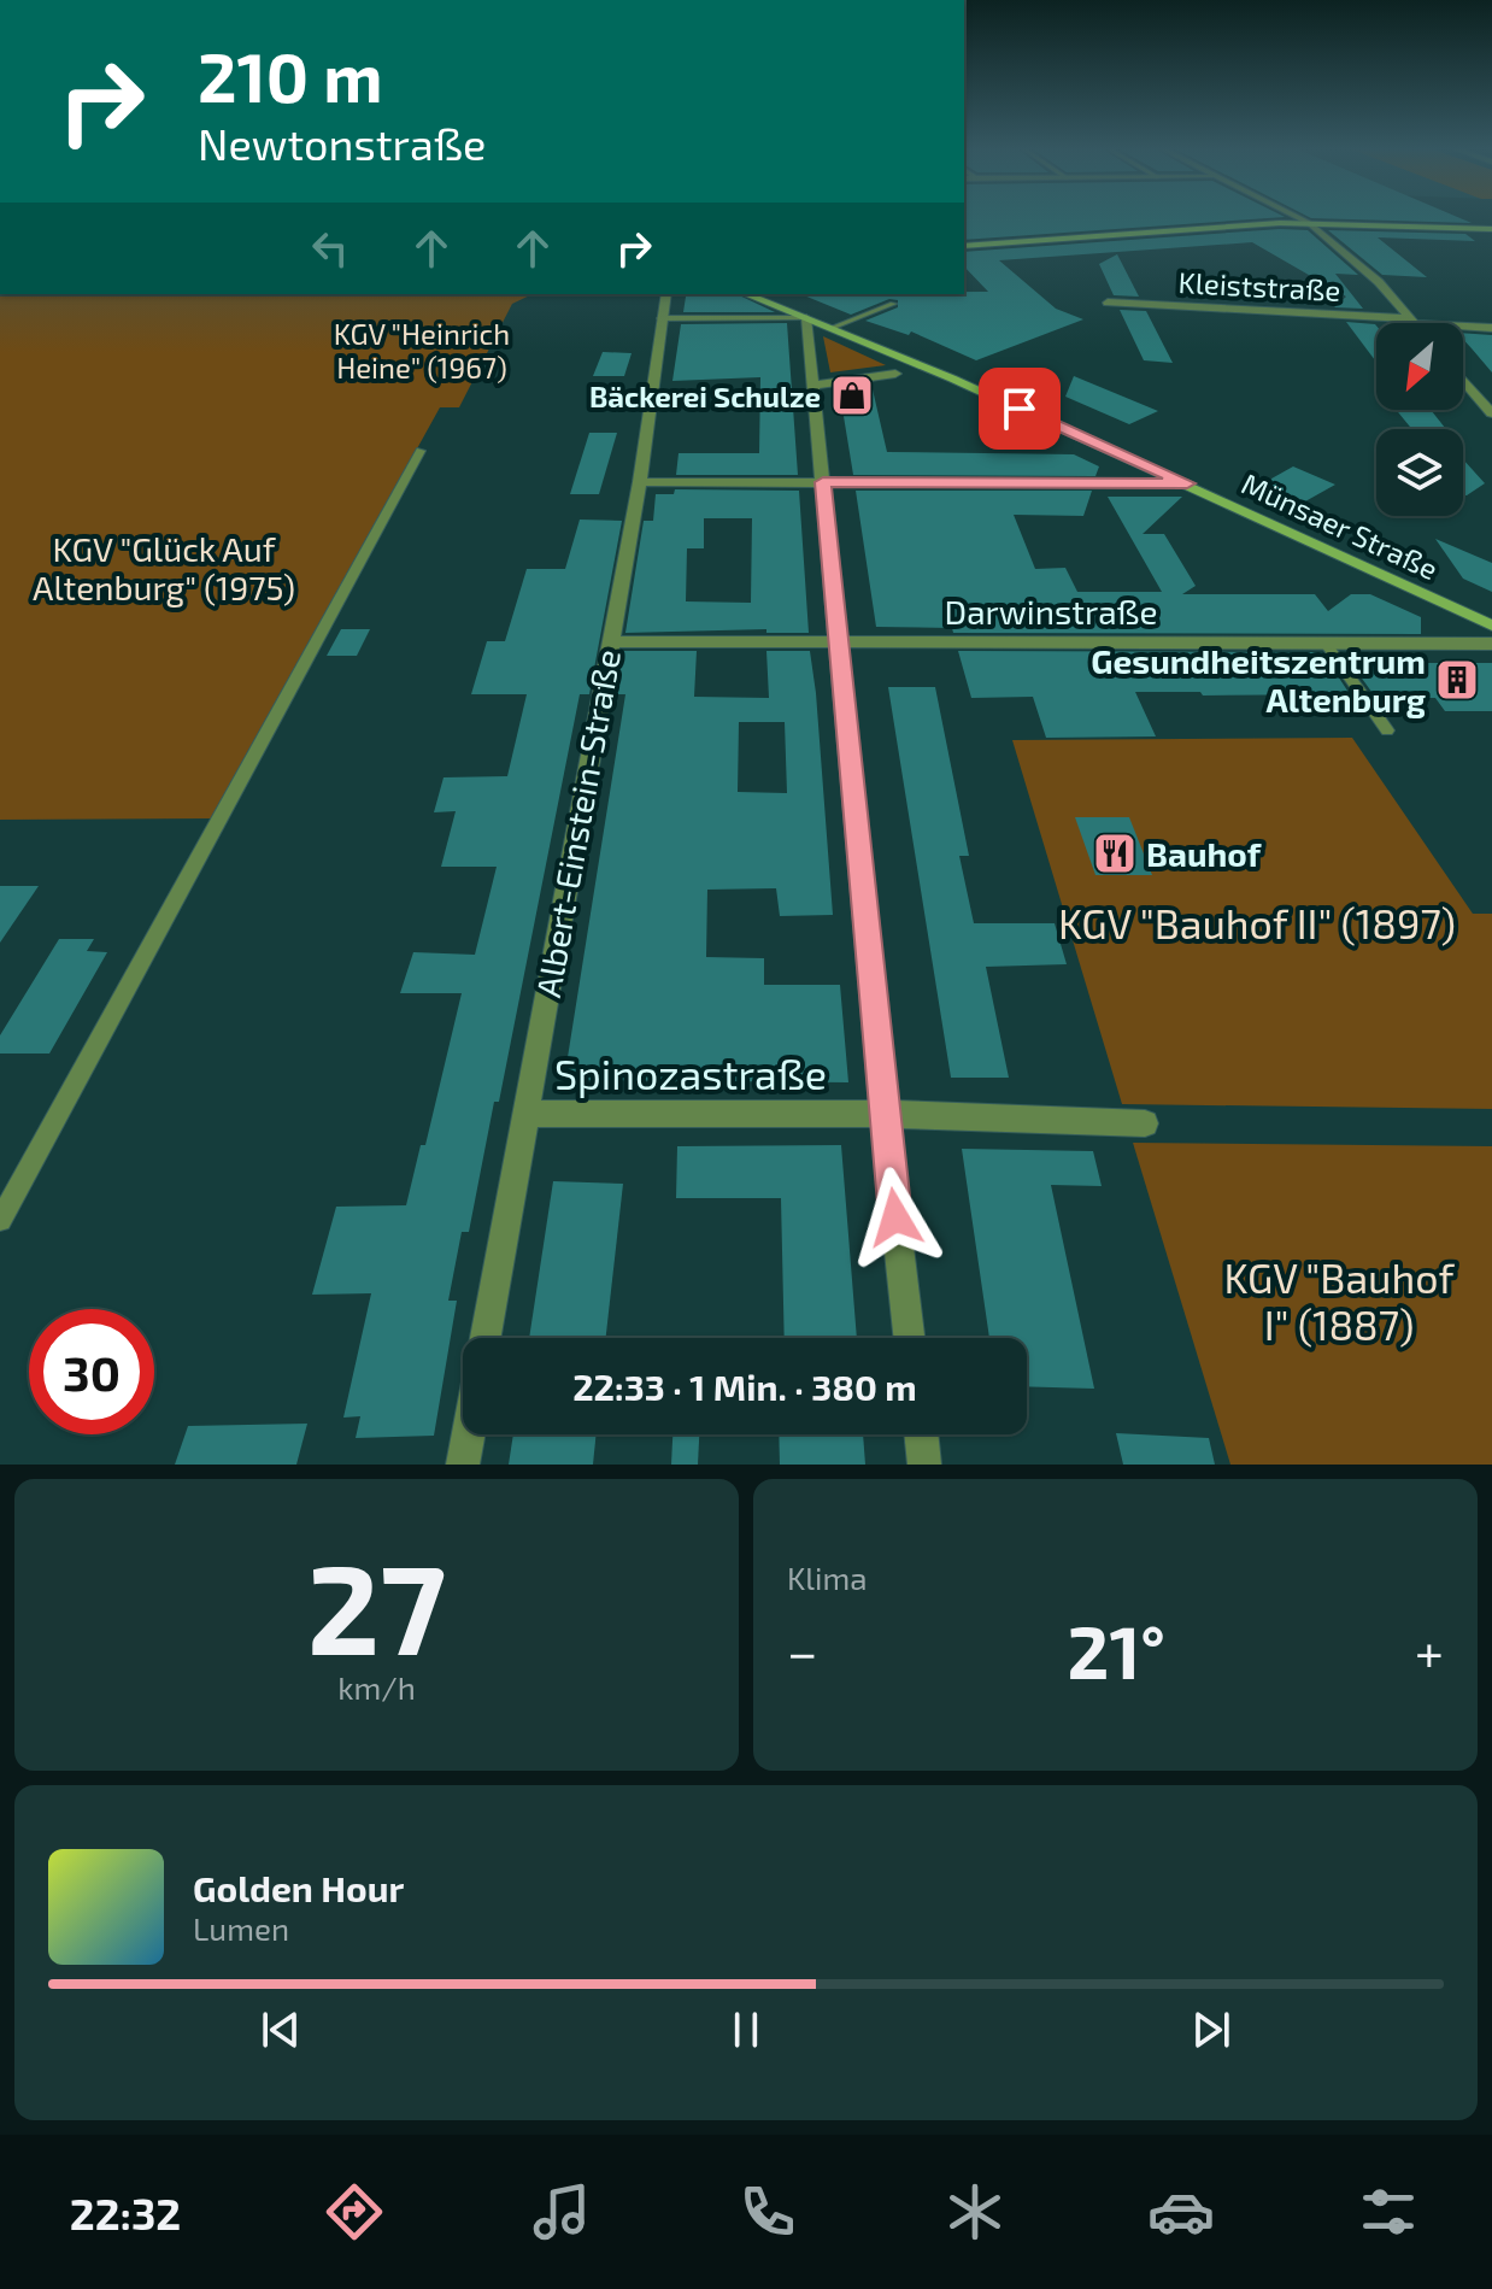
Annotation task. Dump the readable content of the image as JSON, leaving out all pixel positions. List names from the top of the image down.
{
  "streets": {
    "street": [
      "Kleiststraße",
      "Münsaer Straße",
      "Darwinstraße",
      "Albert-Einstein-Straße",
      "Spinozastraße"
    ]
  },
  "crossings": [
    ["Darwinstraße", "Albert-Einstein-Straße"],
    ["Albert-Einstein-Straße", "Spinozastraße"]
  ],
  "parks": [
    "KGV \"Heinrich Heine\" (1967)",
    "KGV \"Glück Auf Altenburg\" (1975)",
    "KGV \"Bauhof II\" (1897)",
    "KGV \"Bauhof I\" (1887)"
  ],
  "places": {
    "shop": ["Bäckerei Schulze"],
    "building": ["Gesundheitszentrum Altenburg"],
    "restaurant": ["Bauhof"]
  },
  "north": "bottom left",
  "page": {
    "turn": ["210 m", "Newtonstraße"],
    "limit": "30",
    "trip": "22:33 · 1 Min. · 380 m",
    "tile": [
      ["27", "km/h"],
      "Klima"
    ],
    "heat": ["−", "21°", "+"],
    "song": ["Golden Hour", "Lumen"],
    "tabs": "22:32"
  }
}
